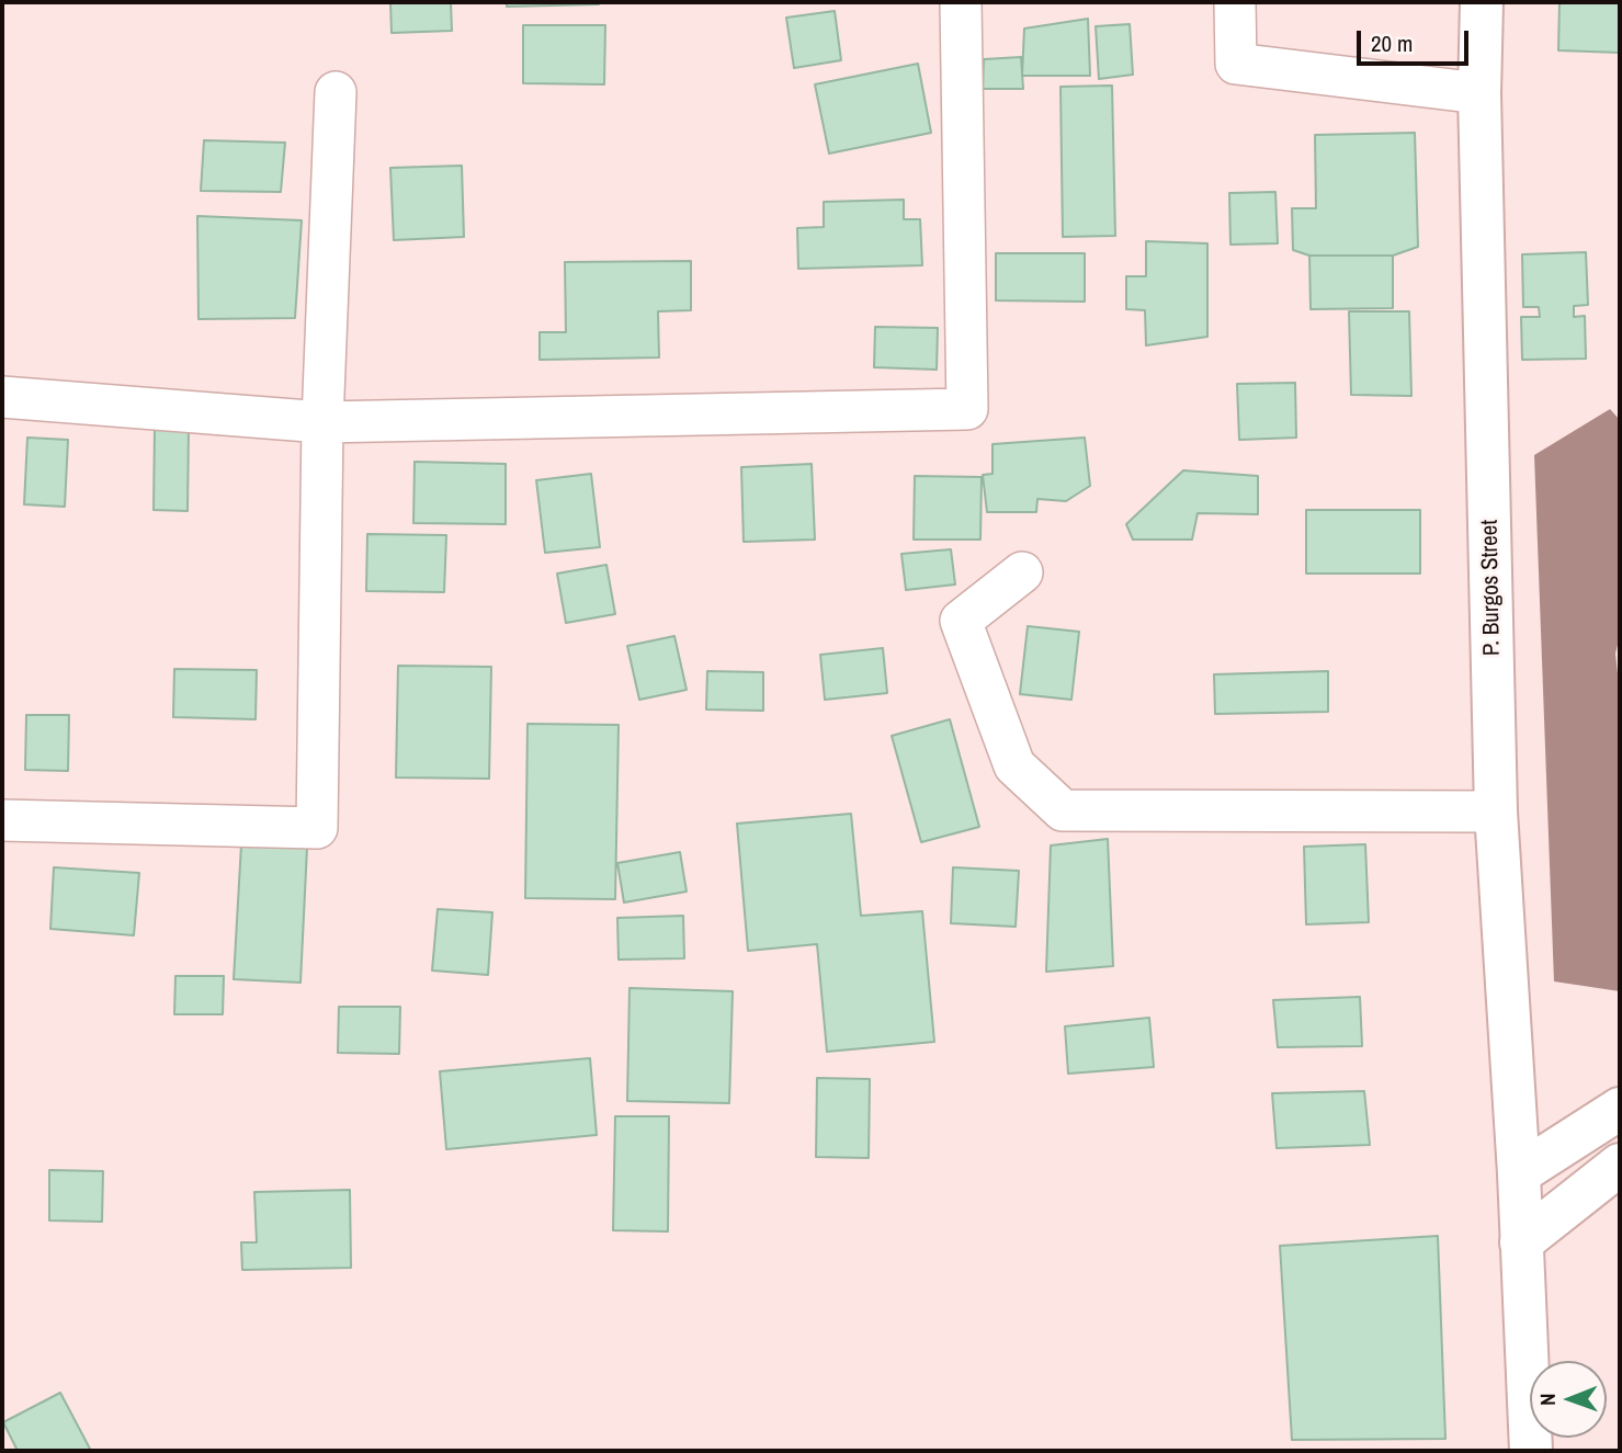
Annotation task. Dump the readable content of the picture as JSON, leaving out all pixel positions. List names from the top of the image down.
{
  "streets": {
    "main road": ["P. Burgos Street"]
  },
  "scale_bar": "20 m",
  "north": "left"
}
